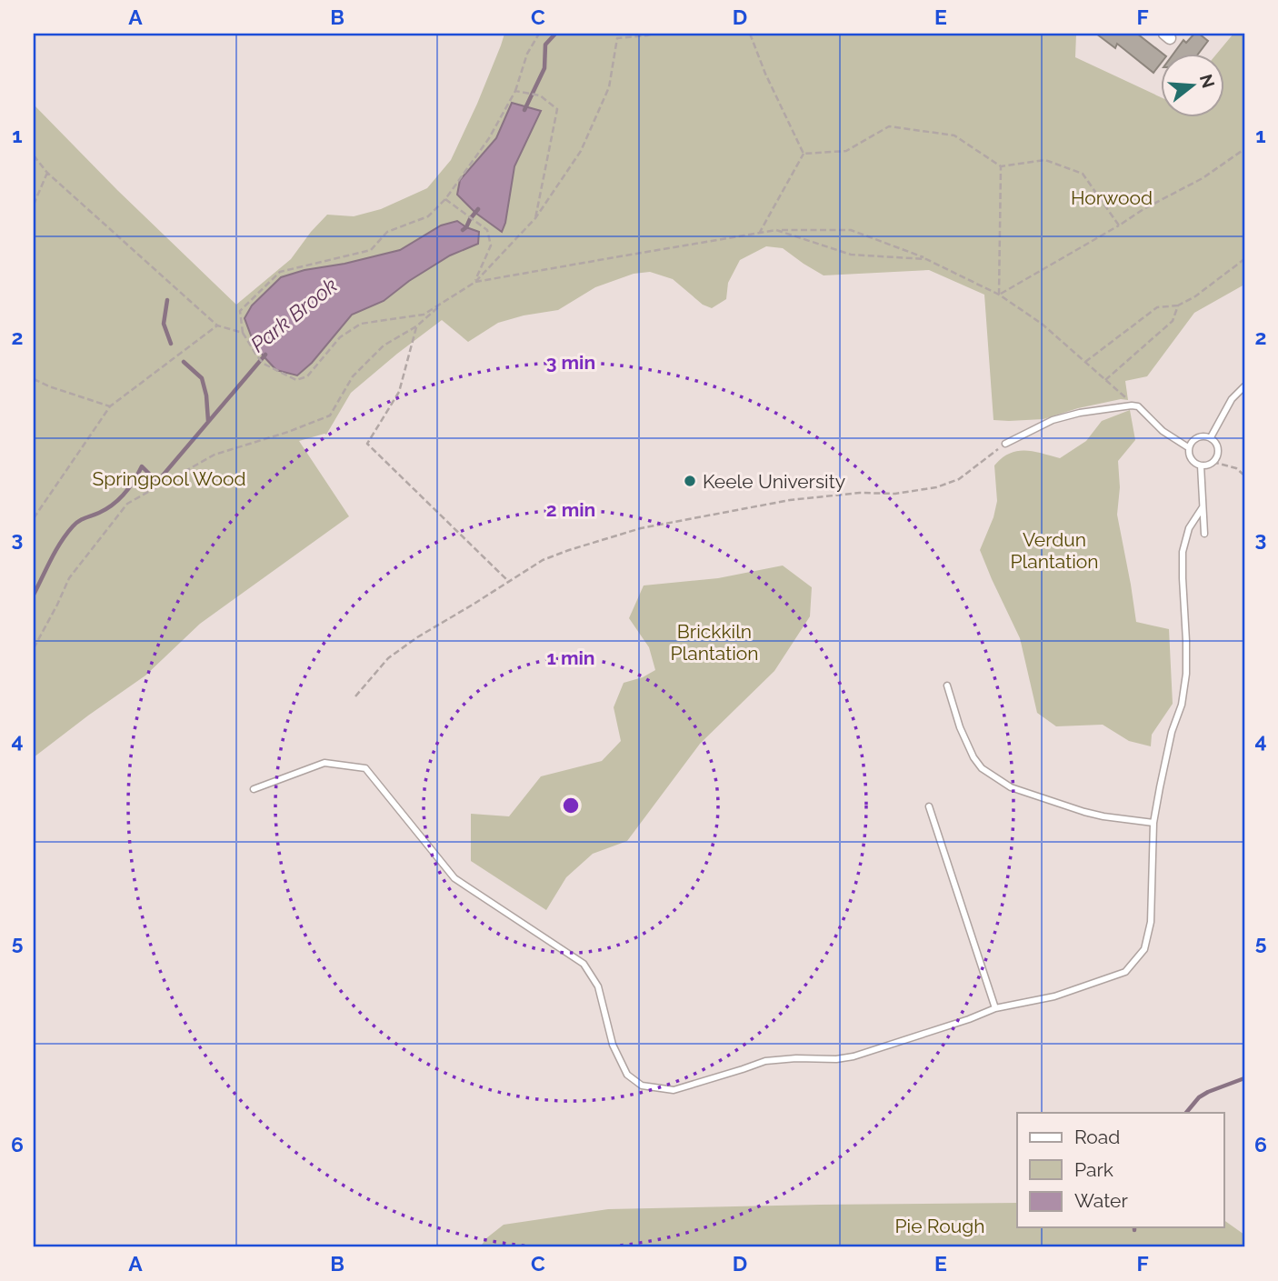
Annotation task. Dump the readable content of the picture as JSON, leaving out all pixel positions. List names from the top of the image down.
{
  "water": ["Park Brook"],
  "parks": [
    "Horwood",
    "Springpool Wood",
    "Verdun Plantation",
    "Brickkiln Plantation",
    "Pie Rough"
  ],
  "places": ["Keele University"],
  "legend": ["Road", "Park", "Water"],
  "north": "right",
  "grid": {
    "columns": [
      "A",
      "B",
      "C",
      "D",
      "E",
      "F"
    ],
    "rows": [
      "1",
      "2",
      "3",
      "4",
      "5",
      "6"
    ]
  },
  "rings": ["3 min", "2 min", "1 min"]
}
